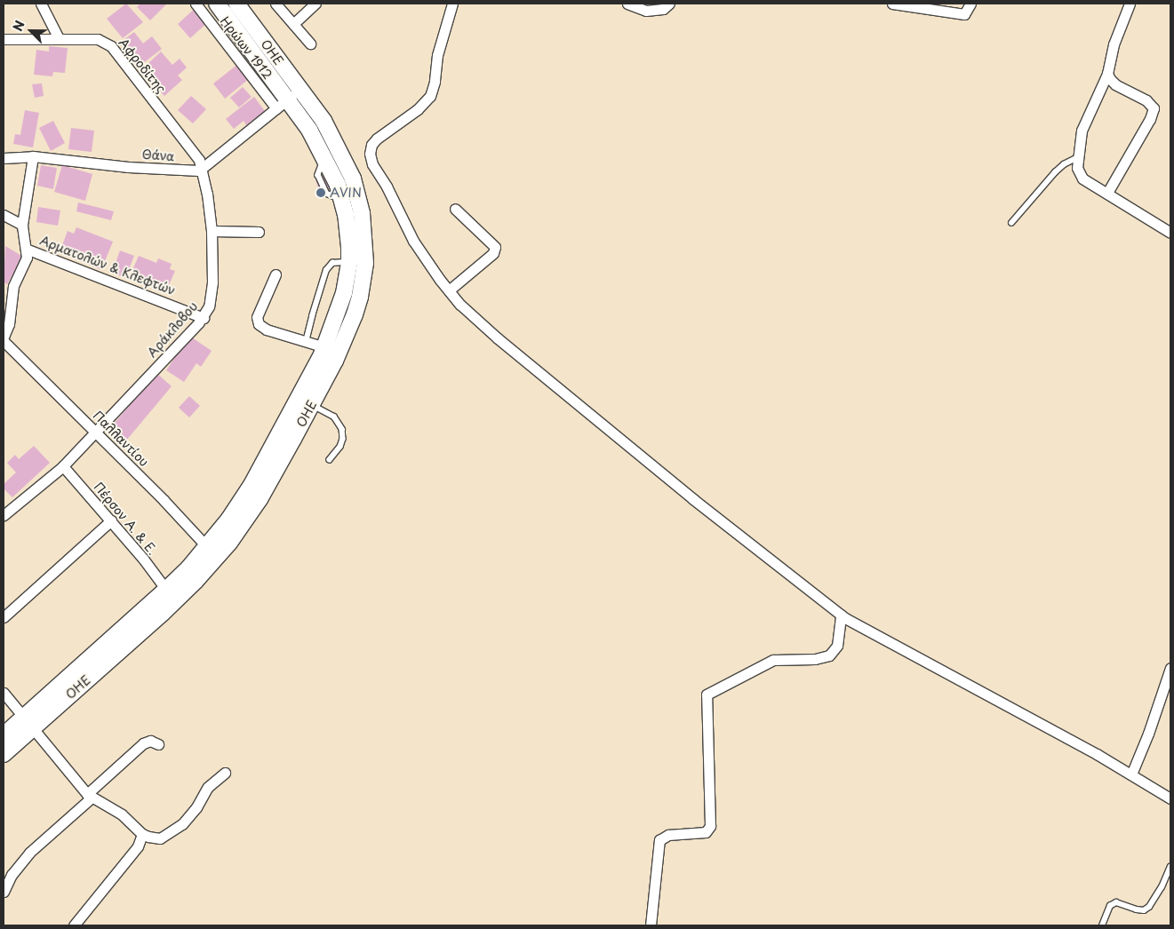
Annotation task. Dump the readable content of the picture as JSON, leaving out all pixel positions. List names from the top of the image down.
{
  "streets": {
    "main road": ["ΟΗΕ"],
    "street": [
      "Ηρώων 1912",
      "Αφροδίτης",
      "Θάνα",
      "Αρματολών & Κλεφτών",
      "Αράκλοβου",
      "Παλλαντίου",
      "Πέρσον Α. & Ε."
    ]
  },
  "crossings": [
    ["Ηρώων 1912", "ΟΗΕ"],
    ["ΟΗΕ", "Παλλαντίου"],
    ["ΟΗΕ", "Πέρσον Α. & Ε."],
    ["Αφροδίτης", "Θάνα"],
    ["Αφροδίτης", "Αράκλοβου"],
    ["Θάνα", "Αράκλοβου"],
    ["Αρματολών & Κλεφτών", "Αράκλοβου"],
    ["Αράκλοβου", "Παλλαντίου"],
    ["Αράκλοβου", "Πέρσον Α. & Ε."]
  ],
  "places": ["AVIN"],
  "north": "top left"
}
